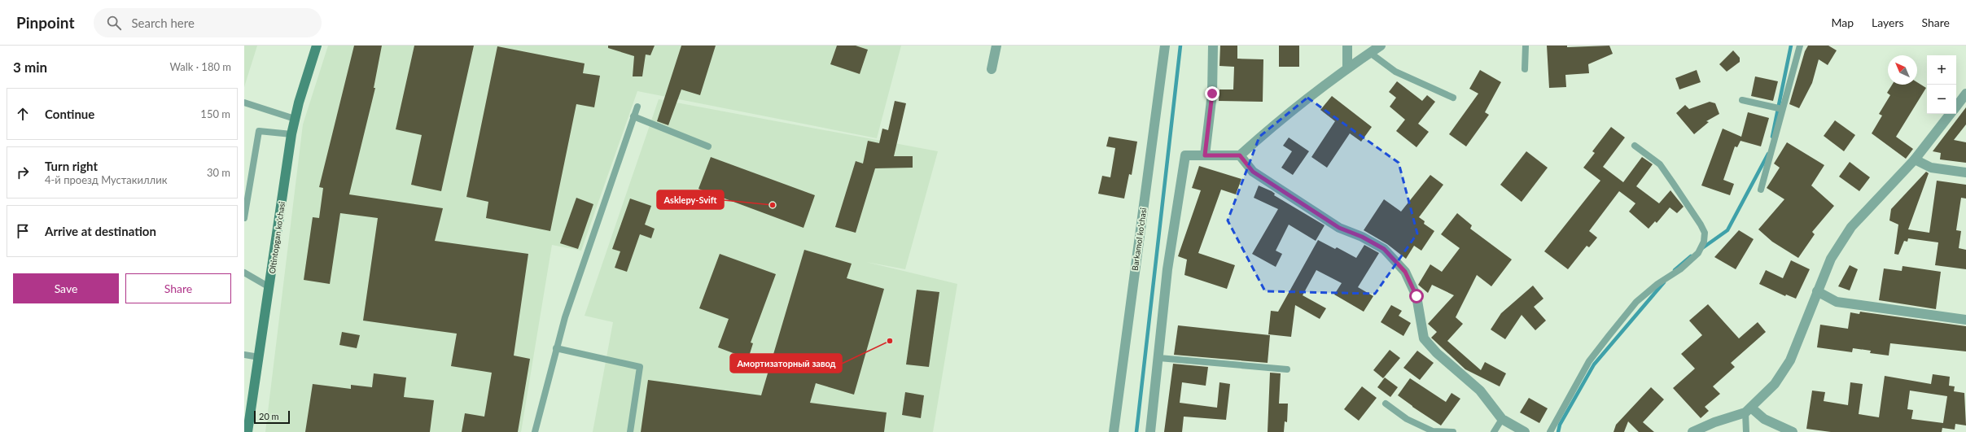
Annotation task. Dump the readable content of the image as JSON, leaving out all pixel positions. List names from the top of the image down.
{
  "streets": {
    "street": ["Oltintopgan ko'chasi", "Barkamol ko'chasi"]
  },
  "places": ["Asklepy-Svift", "Амортизаторный завод"],
  "scale_bar": "20 m",
  "north": "top left",
  "page": {
    "header": "Pinpoint",
    "search": "Search here",
    "nav": ["Map", "Layers", "Share"],
    "heading": ["3 min", "Walk · 180 m"],
    "map_buttons": ["+", "−"],
    "list": [
      ["Continue", "150 m"],
      ["Turn right", "4-й проезд Мустакиллик", "30 m"],
      "Arrive at destination"
    ],
    "buttons": ["Save", "Share"],
    "scale": "20 m"
  }
}
